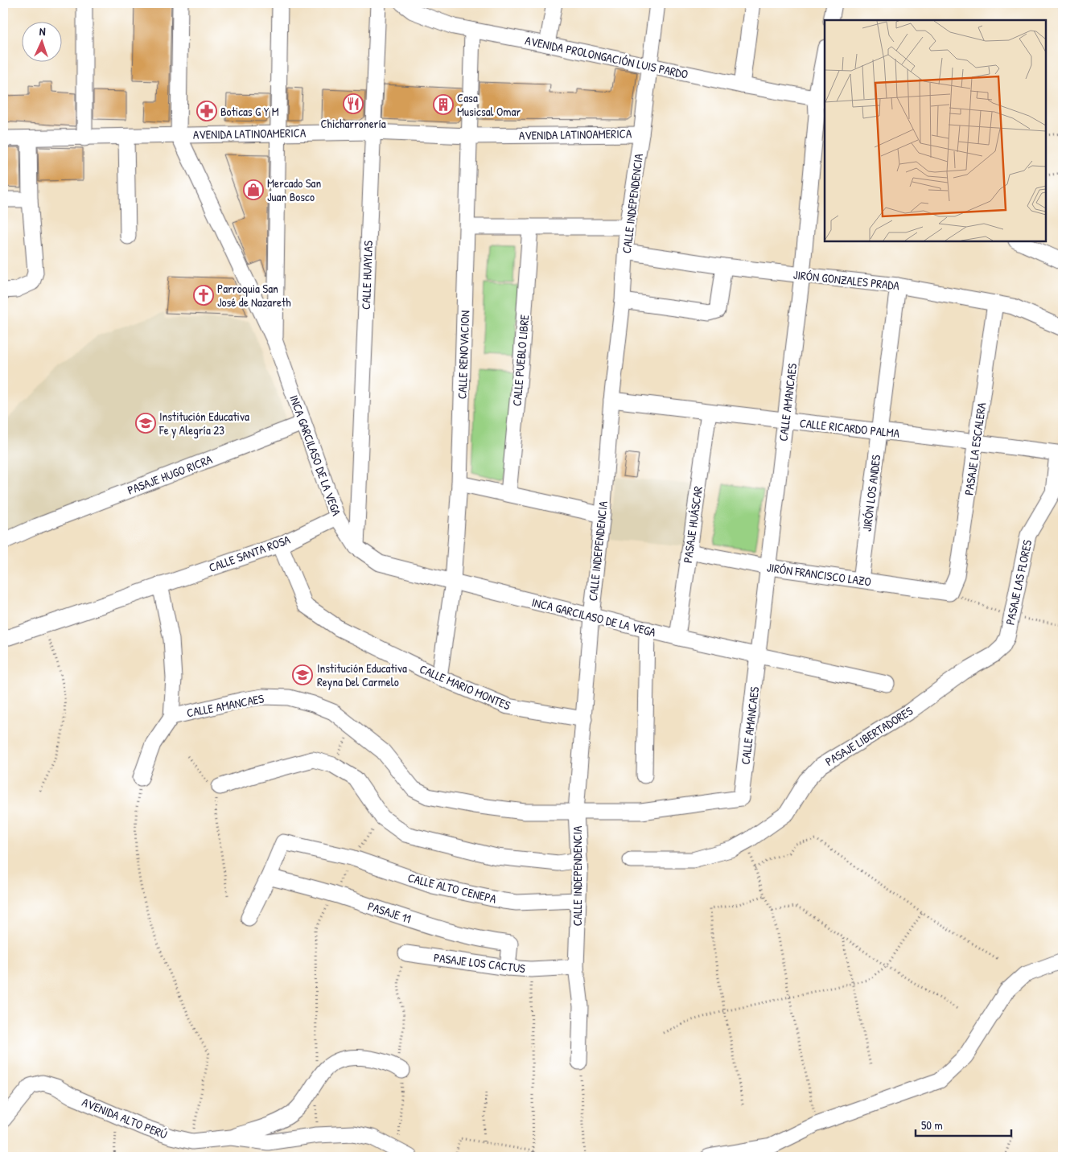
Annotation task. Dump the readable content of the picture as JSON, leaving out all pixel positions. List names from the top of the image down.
{
  "streets": {
    "street": [
      "AVENIDA PROLONGACIÓN LUIS PARDO",
      "AVENIDA LATINOAMERICA",
      "CALLE INDEPENDENCIA",
      "CALLE HUAYLAS",
      "JIRÓN GONZALES PRADA",
      "CALLE RENOVACION",
      "CALLE PUEBLO LIBRE",
      "CALLE AMANCAES",
      "CALLE RICARDO PALMA",
      "PASAJE LA ESCALERA",
      "INCA GARCILASO DE LA VEGA",
      "PASAJE HUGO RICRA",
      "JIRÓN LOS ANDES",
      "PASAJE HUÁSCAR",
      "CALLE SANTA ROSA",
      "JIRÓN FRANCISCO LAZO",
      "PASAJE LAS FLORES",
      "CALLE MARIO MONTES",
      "PASAJE LIBERTADORES",
      "CALLE ALTO CENEPA",
      "PASAJE 11",
      "PASAJE LOS CACTUS",
      "AVENIDA ALTO PERÚ"
    ]
  },
  "crossings": [
    ["AVENIDA PROLONGACIÓN LUIS PARDO", "CALLE INDEPENDENCIA"],
    ["AVENIDA PROLONGACIÓN LUIS PARDO", "CALLE RENOVACION"],
    ["AVENIDA PROLONGACIÓN LUIS PARDO", "CALLE AMANCAES"],
    ["AVENIDA LATINOAMERICA", "CALLE INDEPENDENCIA"],
    ["AVENIDA LATINOAMERICA", "CALLE HUAYLAS"],
    ["AVENIDA LATINOAMERICA", "CALLE RENOVACION"],
    ["AVENIDA LATINOAMERICA", "INCA GARCILASO DE LA VEGA"],
    ["CALLE INDEPENDENCIA", "JIRÓN GONZALES PRADA"],
    ["CALLE INDEPENDENCIA", "CALLE AMANCAES"],
    ["CALLE INDEPENDENCIA", "CALLE RICARDO PALMA"],
    ["CALLE INDEPENDENCIA", "INCA GARCILASO DE LA VEGA"],
    ["CALLE INDEPENDENCIA", "CALLE MARIO MONTES"],
    ["CALLE INDEPENDENCIA", "CALLE ALTO CENEPA"],
    ["CALLE INDEPENDENCIA", "PASAJE LOS CACTUS"],
    ["CALLE HUAYLAS", "INCA GARCILASO DE LA VEGA"],
    ["JIRÓN GONZALES PRADA", "CALLE AMANCAES"],
    ["JIRÓN GONZALES PRADA", "PASAJE LA ESCALERA"],
    ["JIRÓN GONZALES PRADA", "JIRÓN LOS ANDES"],
    ["CALLE RENOVACION", "INCA GARCILASO DE LA VEGA"],
    ["CALLE RENOVACION", "CALLE MARIO MONTES"],
    ["CALLE AMANCAES", "CALLE RICARDO PALMA"],
    ["CALLE AMANCAES", "INCA GARCILASO DE LA VEGA"],
    ["CALLE AMANCAES", "JIRÓN FRANCISCO LAZO"],
    ["CALLE RICARDO PALMA", "PASAJE LA ESCALERA"],
    ["CALLE RICARDO PALMA", "JIRÓN LOS ANDES"],
    ["CALLE RICARDO PALMA", "PASAJE HUÁSCAR"],
    ["CALLE RICARDO PALMA", "PASAJE LAS FLORES"],
    ["PASAJE LA ESCALERA", "JIRÓN FRANCISCO LAZO"],
    ["INCA GARCILASO DE LA VEGA", "PASAJE HUGO RICRA"],
    ["INCA GARCILASO DE LA VEGA", "PASAJE HUÁSCAR"],
    ["INCA GARCILASO DE LA VEGA", "CALLE SANTA ROSA"],
    ["JIRÓN LOS ANDES", "JIRÓN FRANCISCO LAZO"],
    ["PASAJE HUÁSCAR", "JIRÓN FRANCISCO LAZO"],
    ["CALLE SANTA ROSA", "CALLE MARIO MONTES"],
    ["PASAJE LAS FLORES", "PASAJE LIBERTADORES"],
    ["CALLE ALTO CENEPA", "PASAJE 11"],
    ["PASAJE 11", "PASAJE LOS CACTUS"]
  ],
  "places": {
    "restaurant": ["Chicharronería"],
    "building": ["Casa Musicsal Omar"],
    "pharmacy": ["Boticas G Y M"],
    "shop": ["Mercado San Juan Bosco"],
    "church": ["Parroquia San José de Nazareth"],
    "school or university": ["Institución Educativa Fe y Alegría 23", "Institución Educativa Reyna Del Carmelo"]
  },
  "scale_bar": "50 m",
  "north": "top"
}
